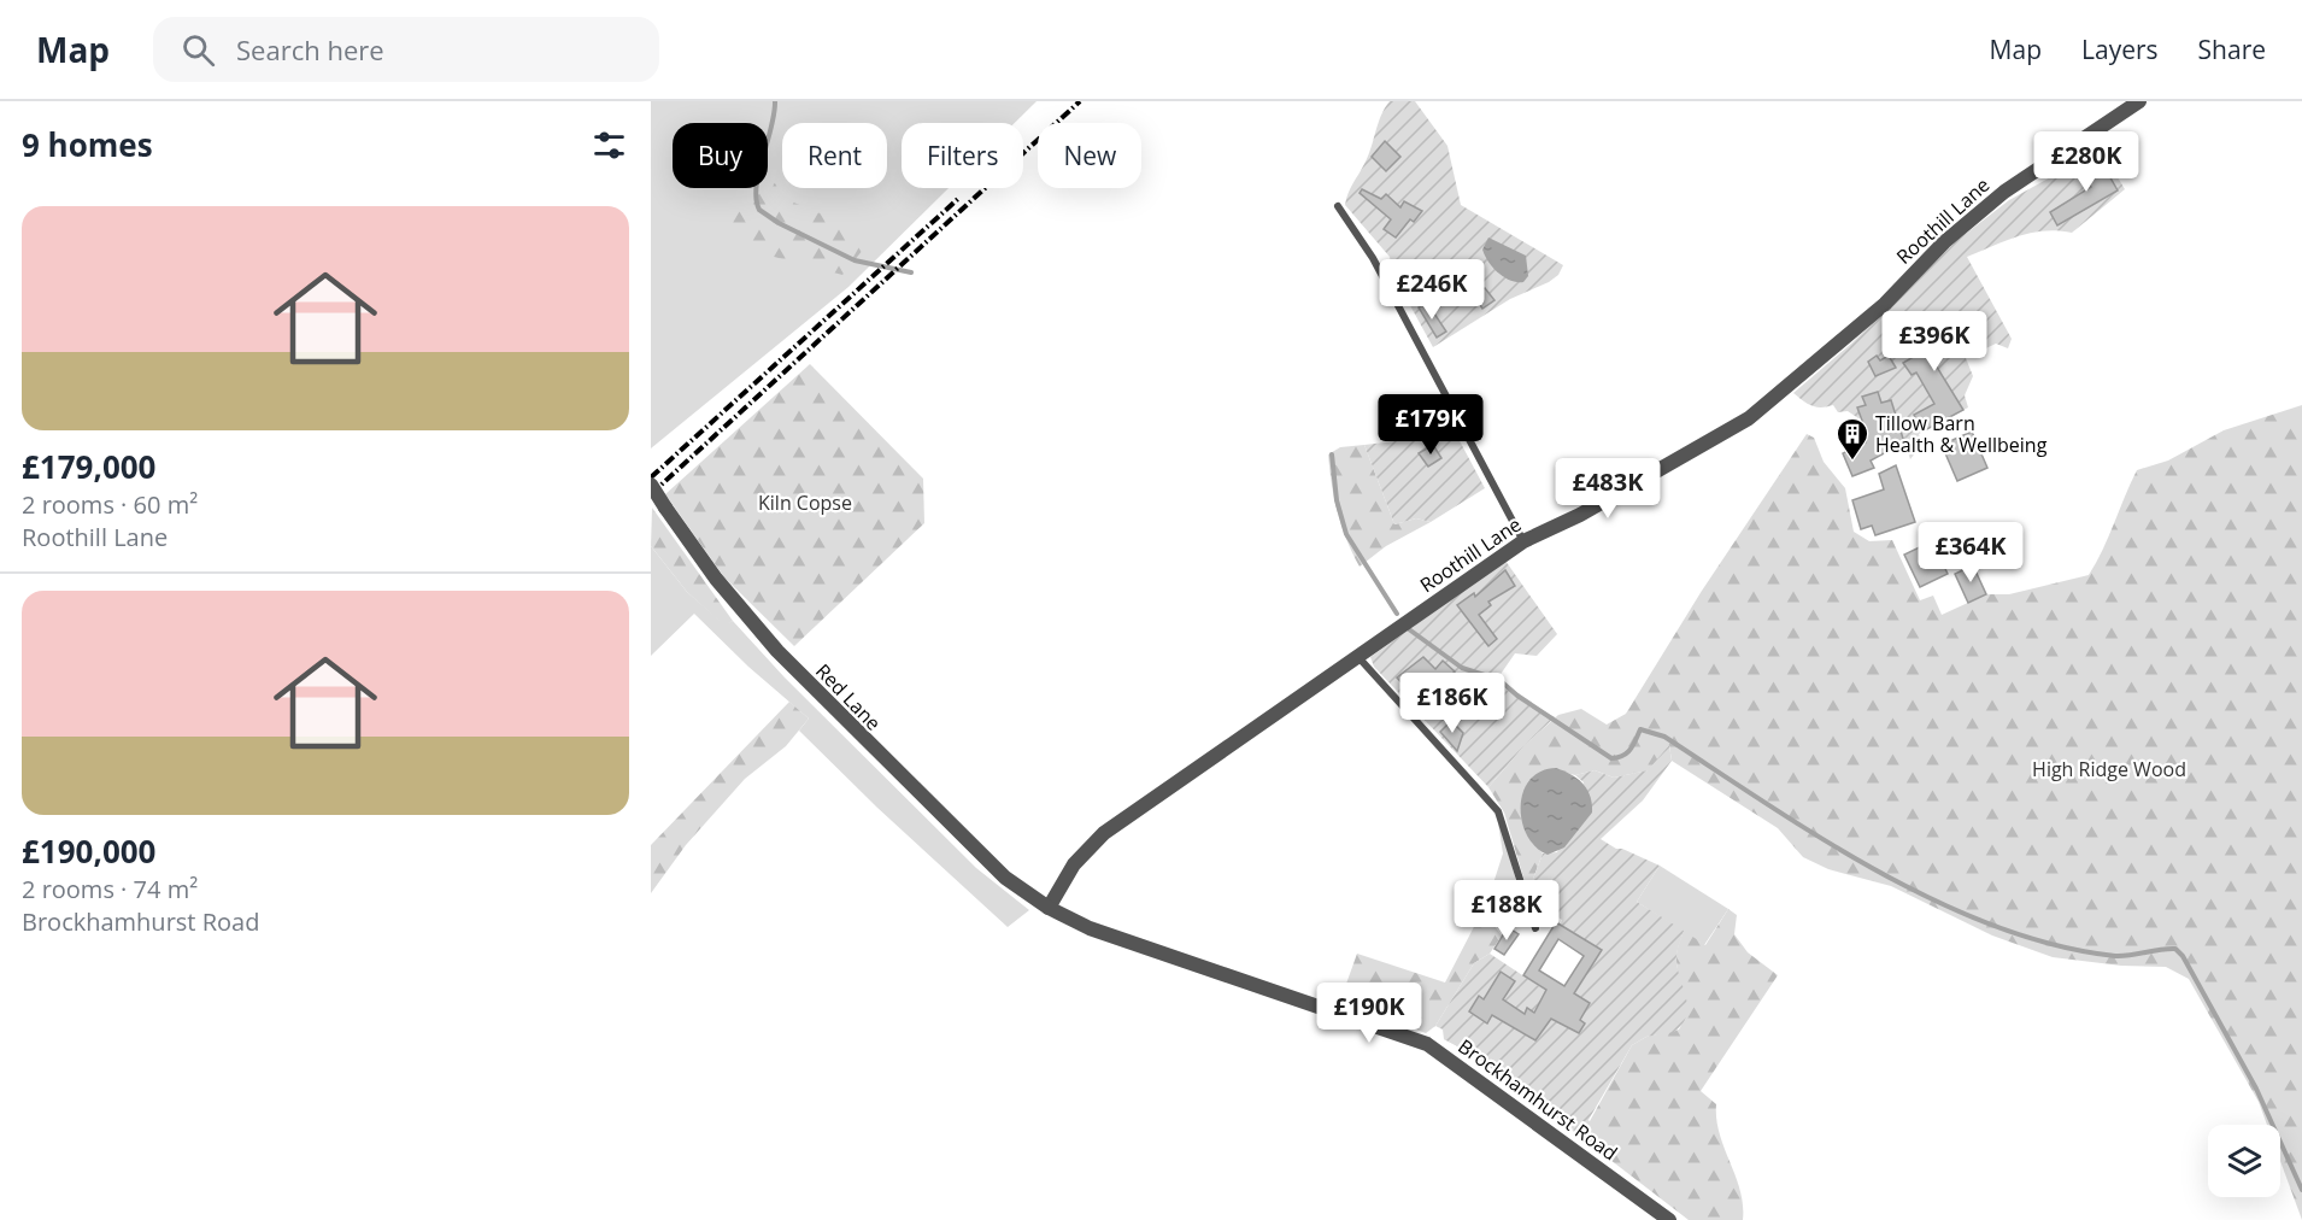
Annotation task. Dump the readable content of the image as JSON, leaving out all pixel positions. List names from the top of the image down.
{
  "streets": {
    "street": ["Roothill Lane", "Red Lane", "Brockhamhurst Road"]
  },
  "crossings": [
    ["Roothill Lane", "Red Lane"],
    ["Roothill Lane", "Brockhamhurst Road"],
    ["Red Lane", "Brockhamhurst Road"]
  ],
  "parks": ["Kiln Copse", "High Ridge Wood"],
  "places": {
    "building": ["Tillow Barn Health & Wellbeing"]
  },
  "page": {
    "header": "Map",
    "search": "Search here",
    "nav": ["Map", "Layers", "Share"],
    "heading": "9 homes",
    "chip": [
      "Buy",
      "Rent",
      "Filters",
      "New"
    ],
    "price": [
      "£280K",
      "£246K",
      "£396K",
      "£179K",
      "£483K",
      "£364K",
      "£186K",
      "£188K",
      "£190K"
    ],
    "list": [
      {
        "name": "£179,000",
        "note": "2 rooms · 60 m² · Roothill Lane"
      },
      {
        "name": "£190,000",
        "note": "2 rooms · 74 m² · Brockhamhurst Road"
      }
    ]
  }
}
